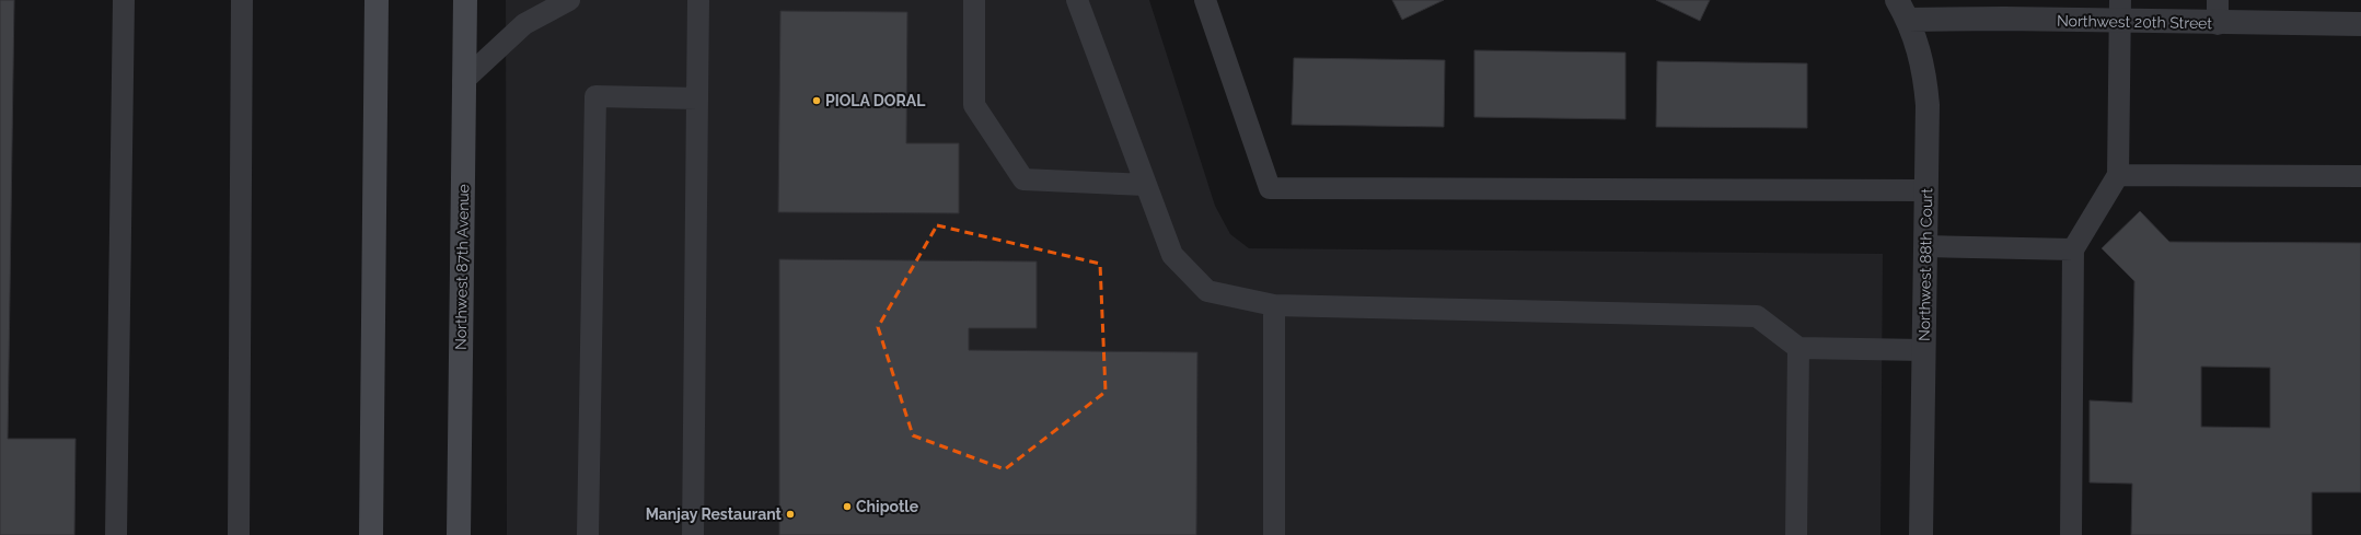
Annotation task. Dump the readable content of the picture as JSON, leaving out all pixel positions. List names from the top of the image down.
{
  "streets": {
    "main road": ["Northwest 87th Avenue"],
    "street": ["Northwest 20th Street", "Northwest 88th Court"]
  },
  "crossings": [
    ["Northwest 20th Street", "Northwest 88th Court"]
  ],
  "places": ["PIOLA DORAL", "Chipotle", "Manjay Restaurant"]
}
